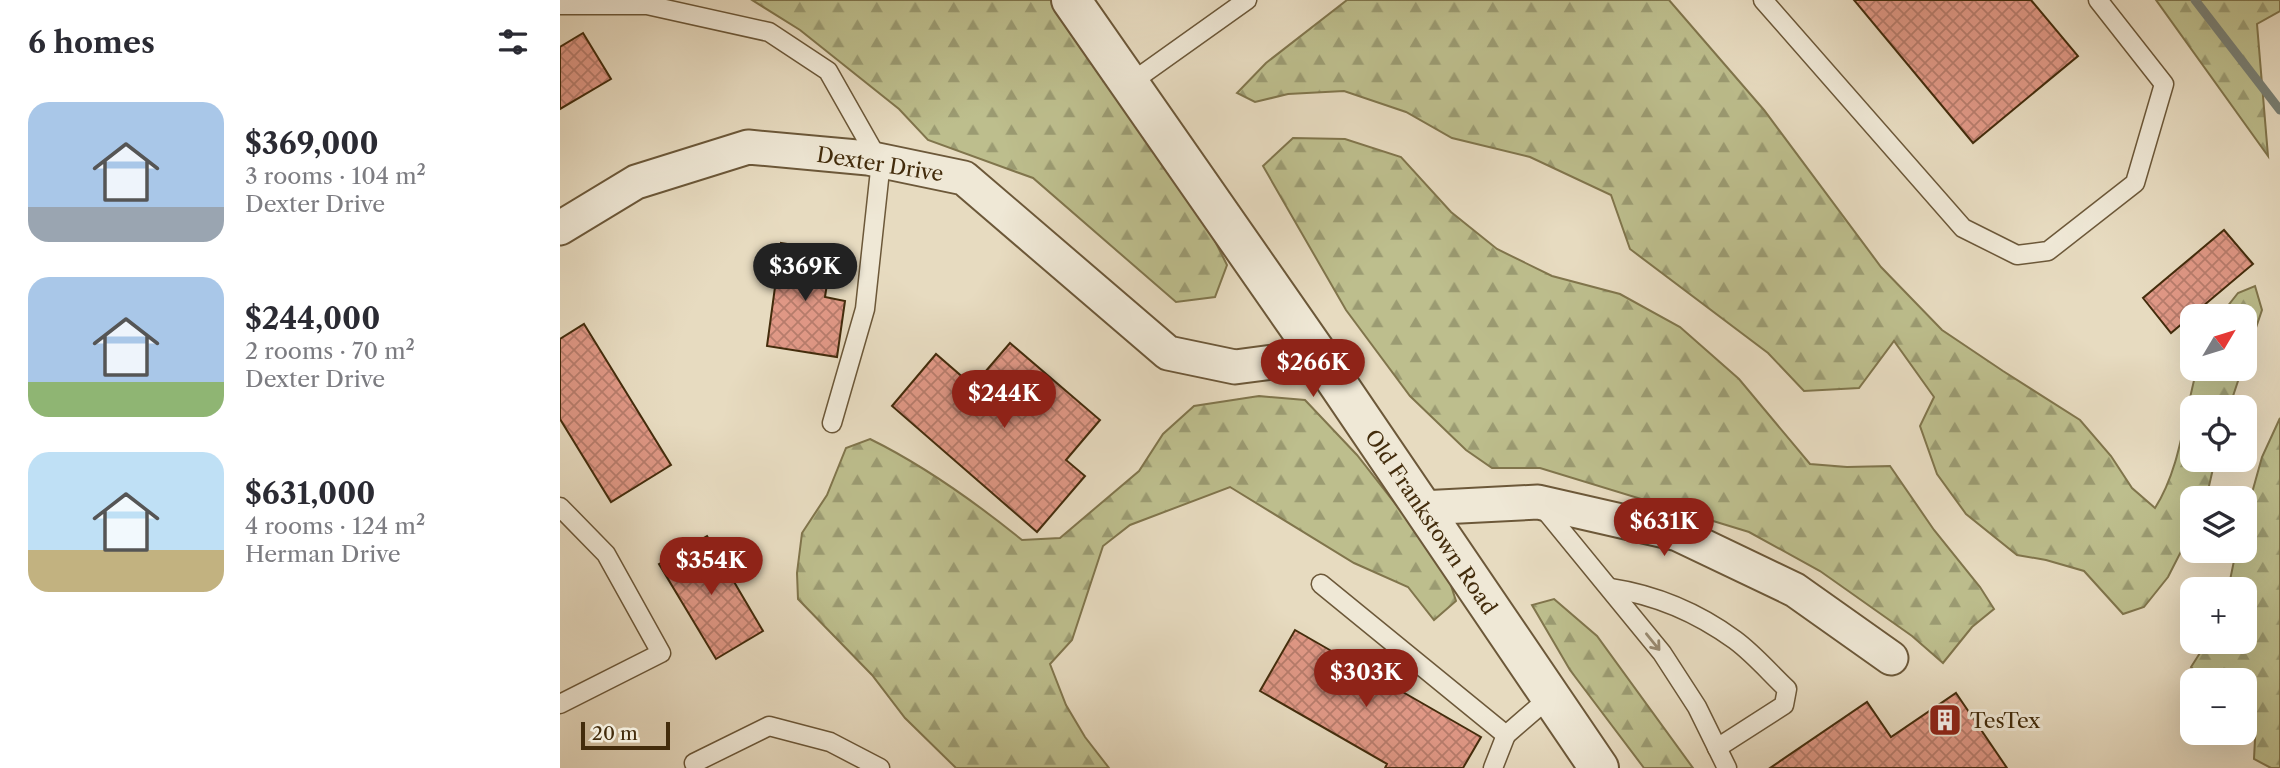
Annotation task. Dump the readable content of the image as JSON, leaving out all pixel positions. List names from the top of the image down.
{
  "streets": {
    "street": ["Dexter Drive", "Old Frankstown Road"]
  },
  "crossings": [
    ["Dexter Drive", "Old Frankstown Road"]
  ],
  "places": {
    "building": ["TesTex"]
  },
  "scale_bar": "20 m",
  "north": "top right",
  "page": {
    "heading": "6 homes",
    "list": [
      {
        "name": "$369,000",
        "note": "3 rooms · 104 m² · Dexter Drive"
      },
      {
        "name": "$244,000",
        "note": "2 rooms · 70 m² · Dexter Drive"
      },
      {
        "name": "$631,000",
        "note": "4 rooms · 124 m² · Herman Drive"
      }
    ],
    "price": [
      "$369K",
      "$266K",
      "$244K",
      "$631K",
      "$354K",
      "$303K"
    ],
    "map_buttons": ["+", "−"],
    "scale": "20 m"
  }
}
